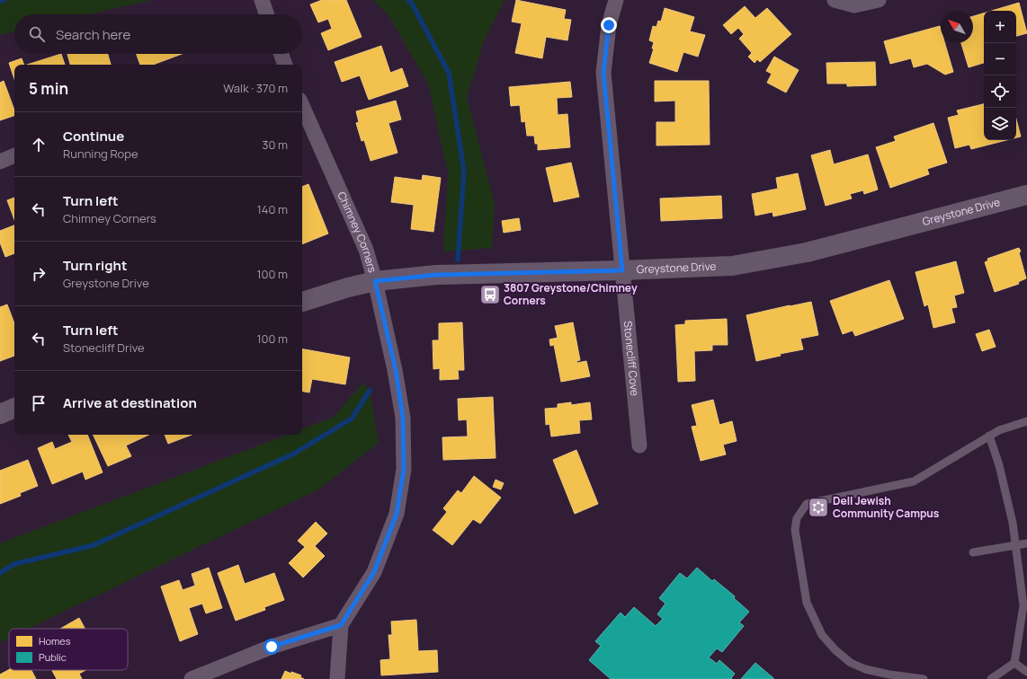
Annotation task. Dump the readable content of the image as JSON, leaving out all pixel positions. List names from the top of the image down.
{
  "streets": {
    "street": ["Greystone Drive", "Chimney Corners", "Stonecliff Cove"]
  },
  "crossings": [
    ["Greystone Drive", "Chimney Corners"],
    ["Greystone Drive", "Stonecliff Cove"]
  ],
  "places": {
    "bus stop": ["3807 Greystone/Chimney Corners"],
    "synagogue": ["Dell Jewish Community Campus"]
  },
  "legend": ["Homes", "Public"],
  "north": "top left",
  "page": {
    "map_buttons": ["+", "−"],
    "search": "Search here",
    "heading": ["5 min", "Walk · 370 m"],
    "list": [
      ["Continue", "Running Rope", "30 m"],
      ["Turn left", "Chimney Corners", "140 m"],
      ["Turn right", "Greystone Drive", "100 m"],
      ["Turn left", "Stonecliff Drive", "100 m"],
      "Arrive at destination"
    ]
  }
}
